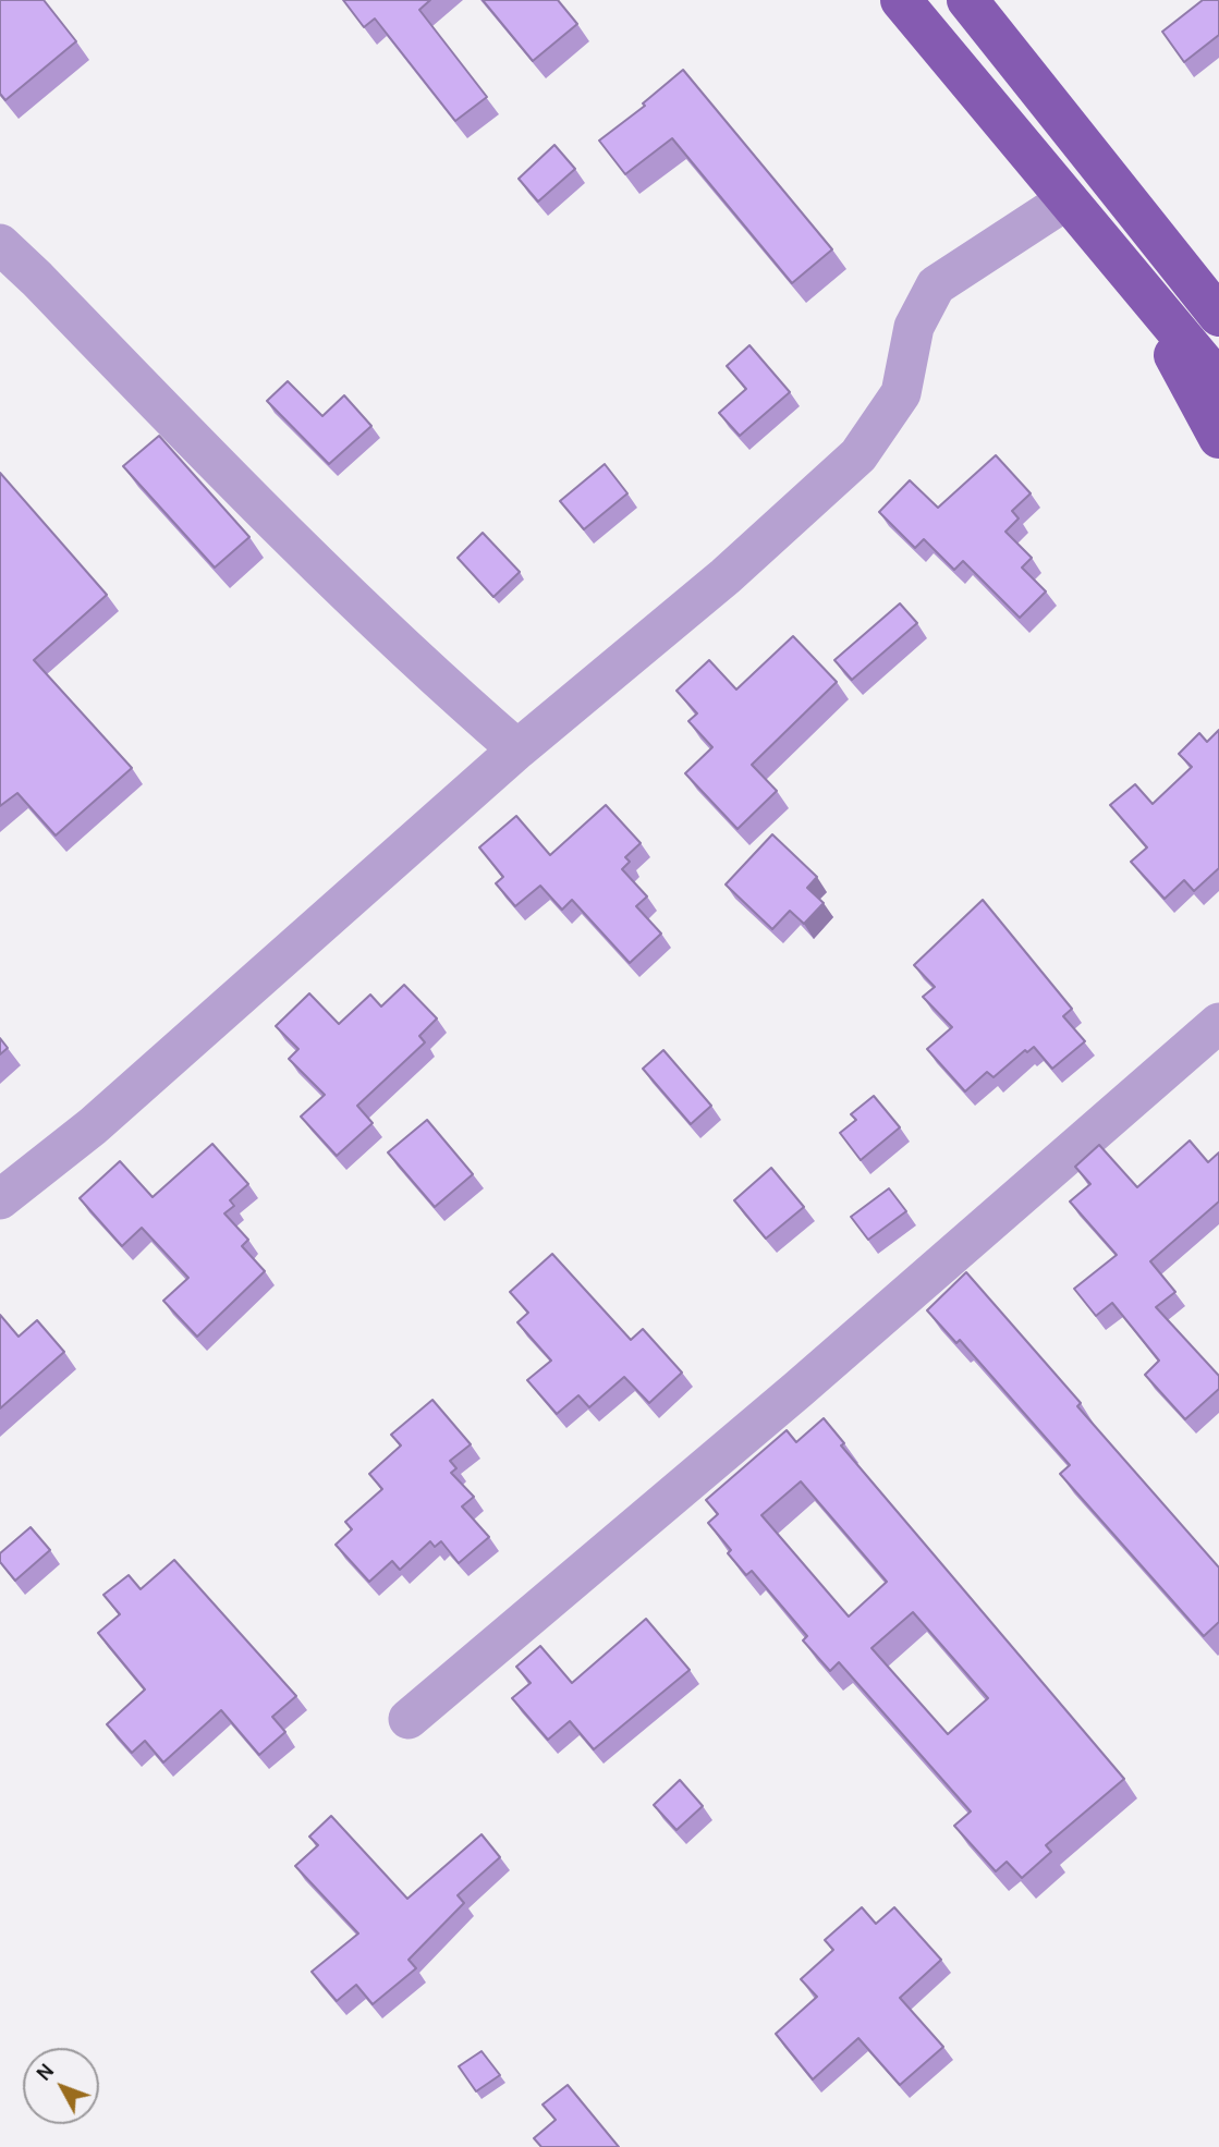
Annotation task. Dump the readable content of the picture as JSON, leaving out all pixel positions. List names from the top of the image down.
{
  "north": "top left"
}
